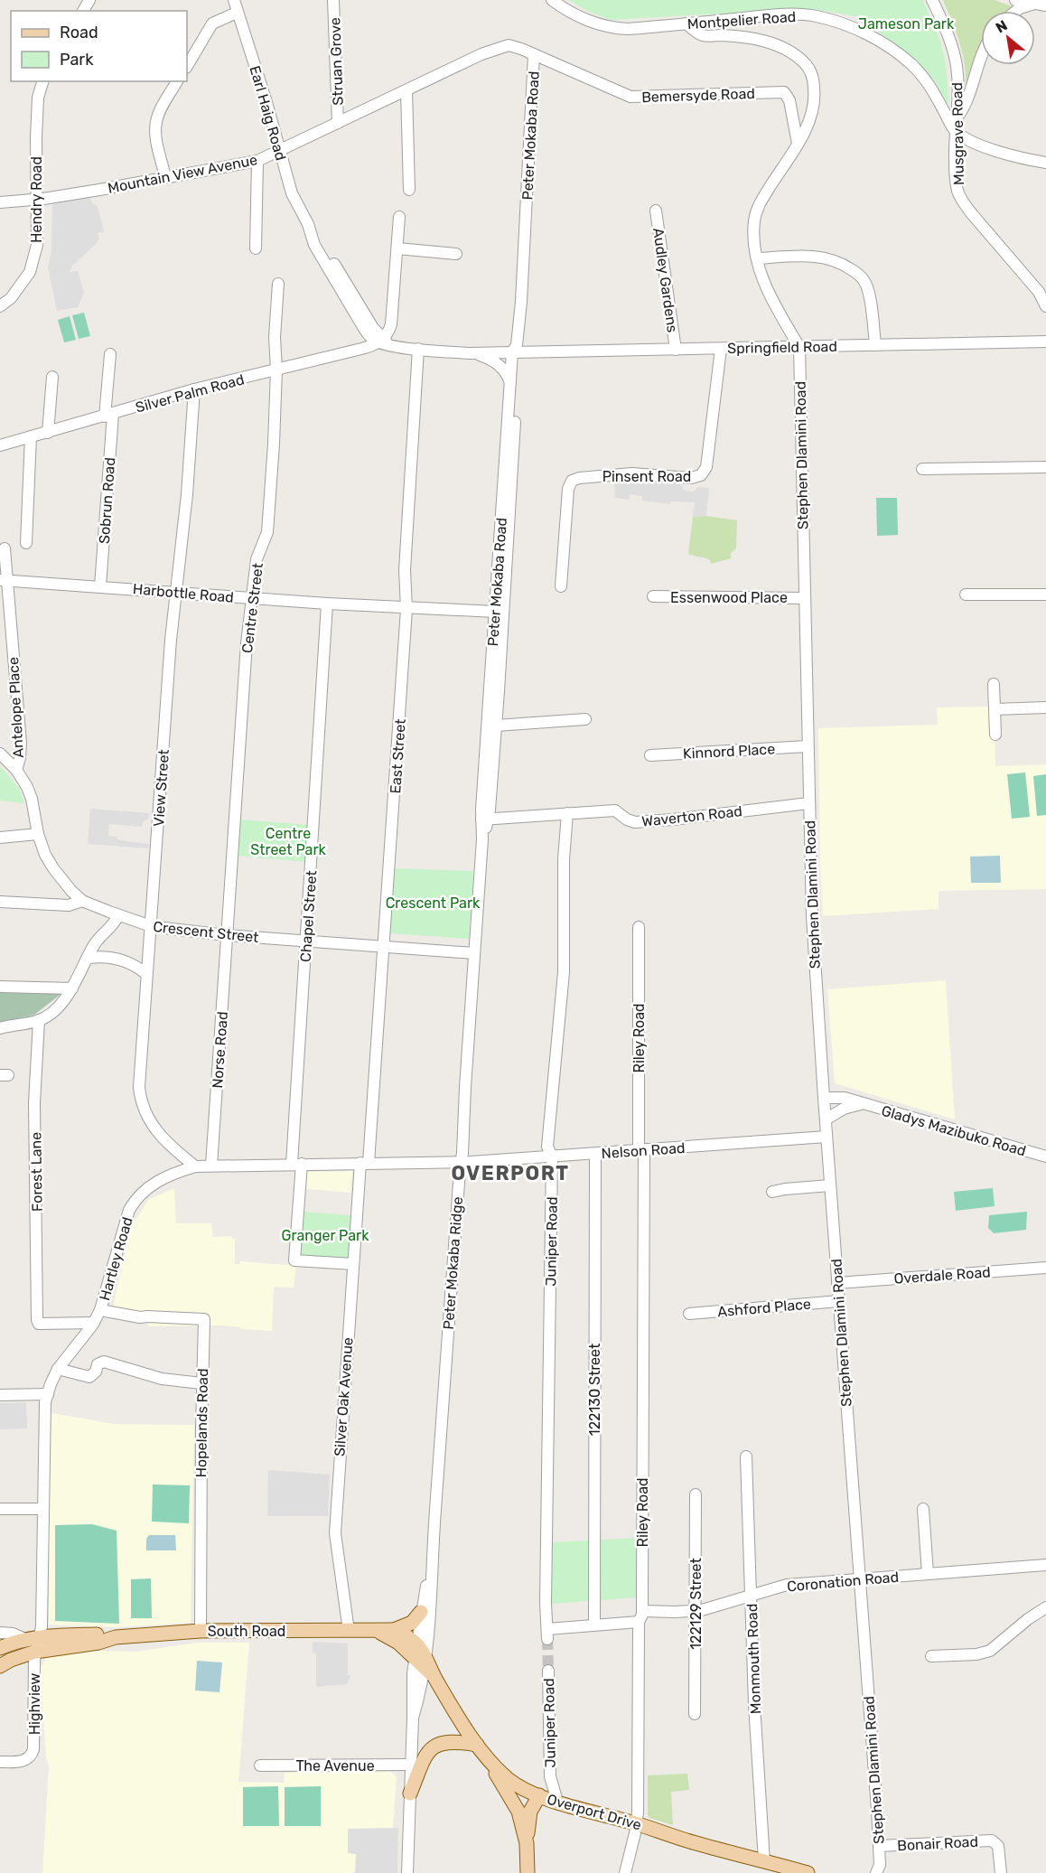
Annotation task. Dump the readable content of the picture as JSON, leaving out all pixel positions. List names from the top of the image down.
{
  "streets": {
    "main road": ["South Road", "Overport Drive"],
    "street": [
      "Montpelier Road",
      "Struan Grove",
      "Bemersyde Road",
      "Earl Haig Road",
      "Musgrave Road",
      "Peter Mokaba Road",
      "Mountain View Avenue",
      "Hendry Road",
      "Audley Gardens",
      "Springfield Road",
      "Silver Palm Road",
      "Stephen Dlamini Road",
      "Pinsent Road",
      "Sobrun Road",
      "Harbottle Road",
      "Essenwood Place",
      "Centre Street",
      "Antelope Place",
      "Kinnord Place",
      "East Street",
      "View Street",
      "Waverton Road",
      "Chapel Street",
      "Crescent Street",
      "Riley Road",
      "Norse Road",
      "Gladys Mazibuko Road",
      "Nelson Road",
      "Forest Lane",
      "Juniper Road",
      "Hartley Road",
      "Peter Mokaba Ridge",
      "Overdale Road",
      "Ashford Place",
      "122130 Street",
      "Silver Oak Avenue",
      "Hopelands Road",
      "Coronation Road",
      "122129 Street",
      "Monmouth Road",
      "Highview",
      "The Avenue",
      "Bonair Road"
    ]
  },
  "crossings": [
    ["Montpelier Road", "Musgrave Road"],
    ["Montpelier Road", "Stephen Dlamini Road"],
    ["Struan Grove", "Mountain View Avenue"],
    ["Bemersyde Road", "Peter Mokaba Road"],
    ["Bemersyde Road", "Mountain View Avenue"],
    ["Bemersyde Road", "Stephen Dlamini Road"],
    ["Earl Haig Road", "Mountain View Avenue"],
    ["Earl Haig Road", "Silver Palm Road"],
    ["Peter Mokaba Road", "Mountain View Avenue"],
    ["Peter Mokaba Road", "Springfield Road"],
    ["Peter Mokaba Road", "Harbottle Road"],
    ["Peter Mokaba Road", "Waverton Road"],
    ["Peter Mokaba Road", "Peter Mokaba Ridge"],
    ["Mountain View Avenue", "Hendry Road"],
    ["Audley Gardens", "Springfield Road"],
    ["Springfield Road", "Stephen Dlamini Road"],
    ["Springfield Road", "Pinsent Road"],
    ["Silver Palm Road", "Sobrun Road"],
    ["Silver Palm Road", "Centre Street"],
    ["Silver Palm Road", "View Street"],
    ["Stephen Dlamini Road", "Essenwood Place"],
    ["Stephen Dlamini Road", "Kinnord Place"],
    ["Stephen Dlamini Road", "Waverton Road"],
    ["Stephen Dlamini Road", "Gladys Mazibuko Road"],
    ["Stephen Dlamini Road", "Nelson Road"],
    ["Stephen Dlamini Road", "Overdale Road"],
    ["Stephen Dlamini Road", "Ashford Place"],
    ["Stephen Dlamini Road", "Coronation Road"],
    ["Stephen Dlamini Road", "Bonair Road"],
    ["Sobrun Road", "Harbottle Road"],
    ["Harbottle Road", "Centre Street"],
    ["Harbottle Road", "Antelope Place"],
    ["Harbottle Road", "East Street"],
    ["Harbottle Road", "View Street"],
    ["Harbottle Road", "Chapel Street"],
    ["Centre Street", "Crescent Street"],
    ["Centre Street", "Norse Road"],
    ["Antelope Place", "Crescent Street"],
    ["East Street", "Crescent Street"],
    ["East Street", "Hartley Road"],
    ["East Street", "Silver Oak Avenue"],
    ["View Street", "Crescent Street"],
    ["View Street", "Hartley Road"],
    ["Waverton Road", "Juniper Road"],
    ["Waverton Road", "Peter Mokaba Ridge"],
    ["Chapel Street", "Crescent Street"],
    ["Chapel Street", "Hartley Road"],
    ["Chapel Street", "Silver Oak Avenue"],
    ["Crescent Street", "Norse Road"],
    ["Crescent Street", "Peter Mokaba Ridge"],
    ["Riley Road", "Nelson Road"],
    ["Riley Road", "Coronation Road"],
    ["Riley Road", "Overport Drive"],
    ["Norse Road", "Hartley Road"],
    ["Nelson Road", "Juniper Road"],
    ["Nelson Road", "Hartley Road"],
    ["Nelson Road", "Peter Mokaba Ridge"],
    ["Nelson Road", "122130 Street"],
    ["Forest Lane", "Hartley Road"],
    ["Juniper Road", "Coronation Road"],
    ["Juniper Road", "Overport Drive"],
    ["Hartley Road", "Peter Mokaba Ridge"],
    ["Hartley Road", "Silver Oak Avenue"],
    ["Hartley Road", "Hopelands Road"],
    ["Hartley Road", "South Road"],
    ["Hartley Road", "Highview"],
    ["Peter Mokaba Ridge", "The Avenue"],
    ["Peter Mokaba Ridge", "Overport Drive"],
    ["122130 Street", "Coronation Road"],
    ["Silver Oak Avenue", "South Road"],
    ["Hopelands Road", "South Road"],
    ["Coronation Road", "122129 Street"],
    ["Coronation Road", "Monmouth Road"],
    ["South Road", "Highview"],
    ["Monmouth Road", "Overport Drive"]
  ],
  "districts": ["OVERPORT"],
  "parks": [
    "Jameson Park",
    "Centre Street Park",
    "Crescent Park",
    "Granger Park"
  ],
  "legend": ["Road", "Park"],
  "north": "top left"
}
